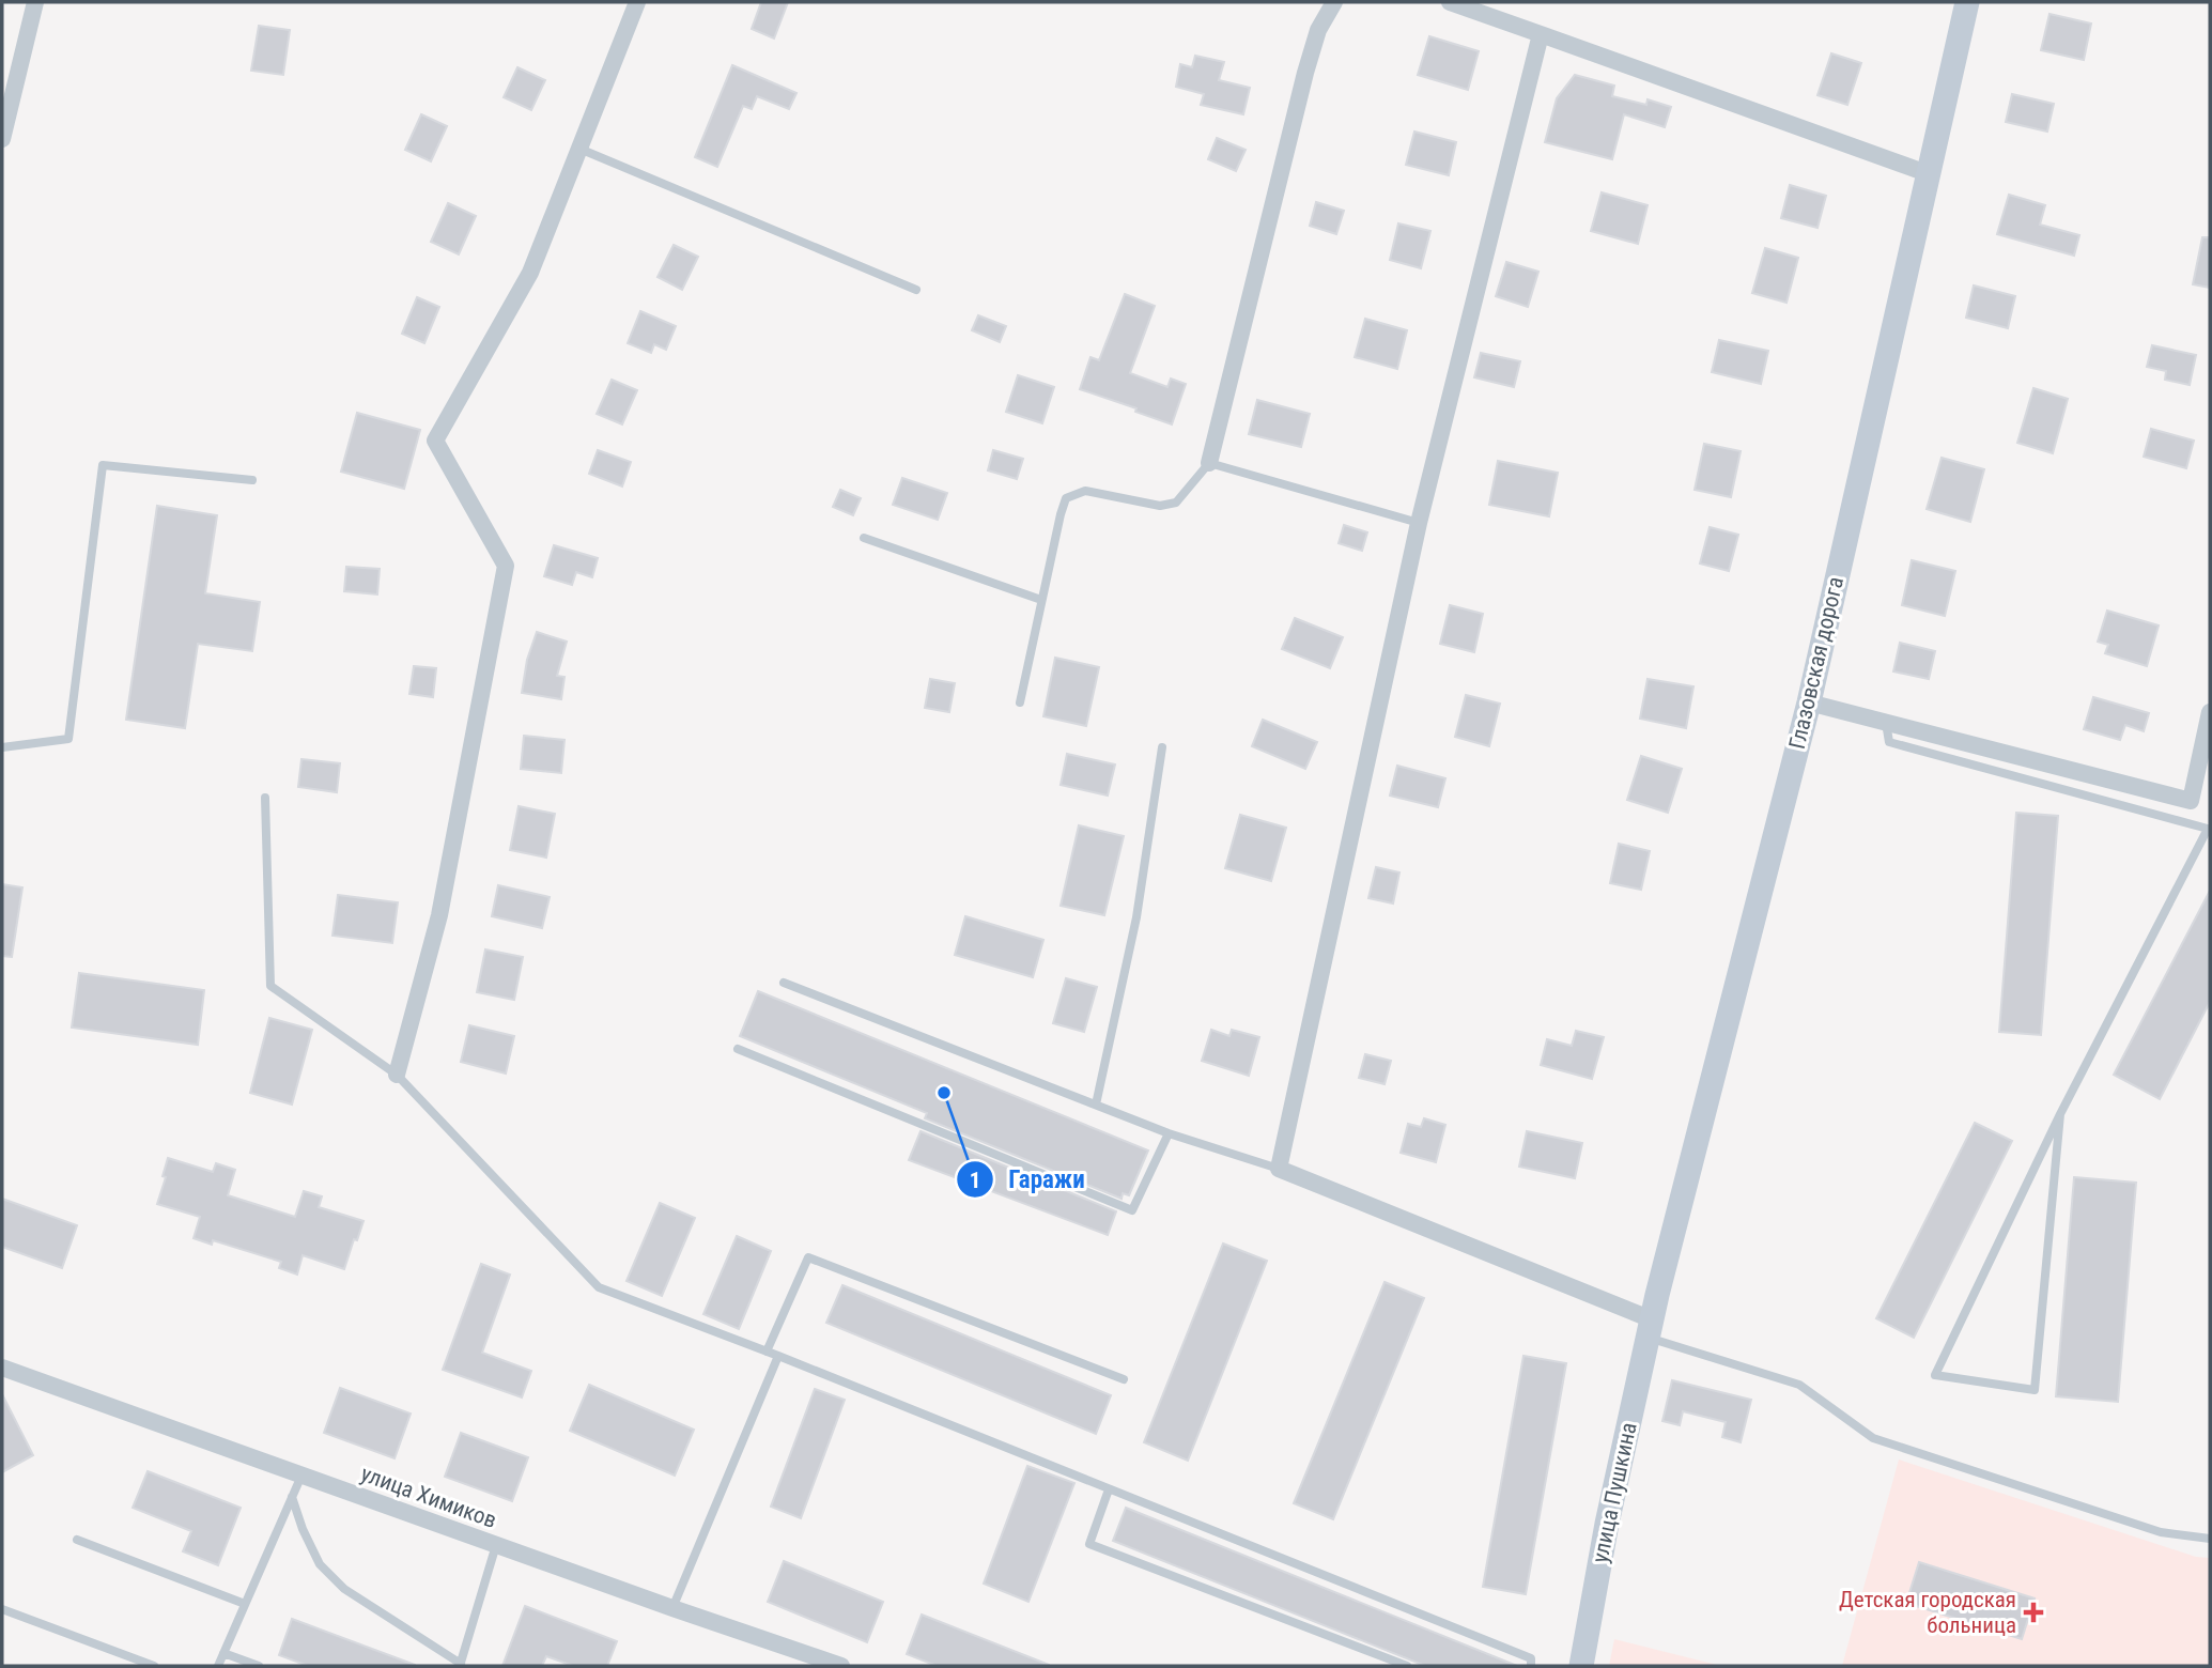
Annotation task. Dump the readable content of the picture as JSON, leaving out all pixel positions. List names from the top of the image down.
{
  "streets": {
    "street": ["Глазовская дорога", "улица Пушкина", "улица Химиков"]
  },
  "crossings": [
    ["Глазовская дорога", "улица Пушкина"]
  ],
  "places": {
    "other": ["Гаражи"],
    "health": ["Детская городская больница"]
  }
}
